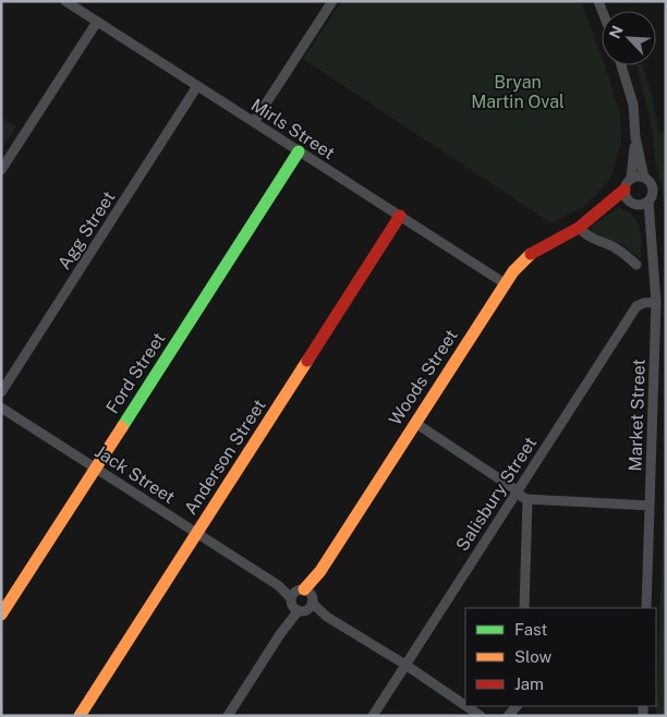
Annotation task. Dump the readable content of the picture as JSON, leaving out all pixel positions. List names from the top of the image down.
{
  "streets": {
    "street": [
      "Mirls Street",
      "Agg Street",
      "Ford Street",
      "Woods Street",
      "Market Street",
      "Anderson Street",
      "Jack Street",
      "Salisbury Street"
    ]
  },
  "crossings": [
    ["Mirls Street", "Agg Street"],
    ["Mirls Street", "Ford Street"],
    ["Mirls Street", "Woods Street"],
    ["Mirls Street", "Anderson Street"],
    ["Ford Street", "Jack Street"],
    ["Woods Street", "Market Street"],
    ["Woods Street", "Jack Street"],
    ["Market Street", "Salisbury Street"],
    ["Anderson Street", "Jack Street"],
    ["Jack Street", "Salisbury Street"]
  ],
  "parks": ["Bryan Martin Oval"],
  "legend": ["Fast", "Slow", "Jam"],
  "north": "top left"
}
